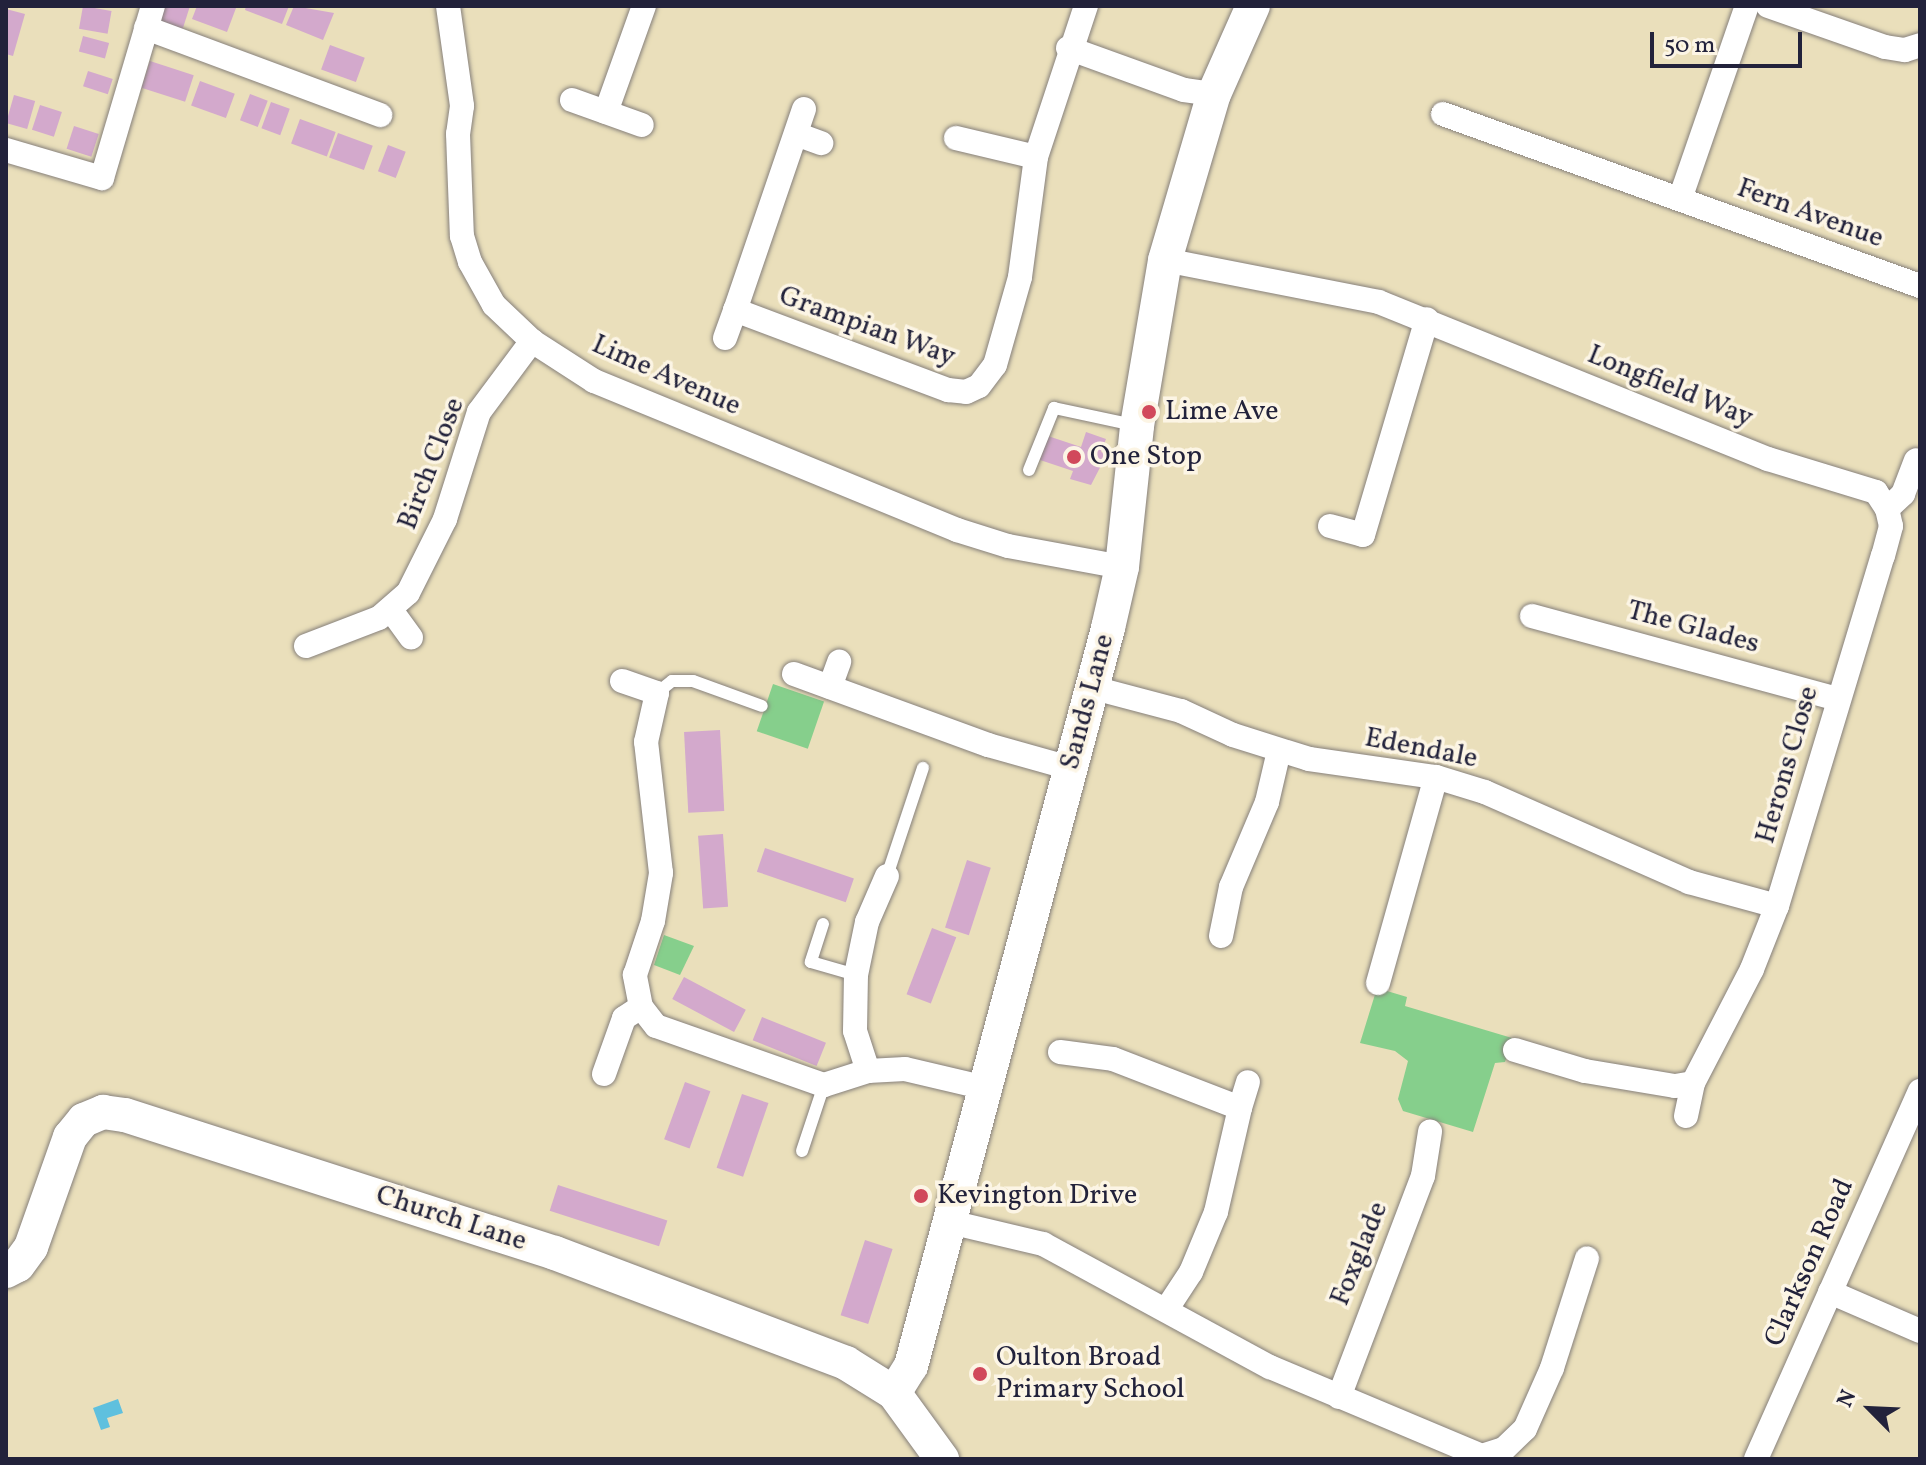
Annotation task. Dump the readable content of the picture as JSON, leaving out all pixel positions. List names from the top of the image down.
{
  "streets": {
    "street": [
      "Fern Avenue",
      "Grampian Way",
      "Lime Avenue",
      "Longfield Way",
      "Birch Close",
      "The Glades",
      "Sands Lane",
      "Edendale",
      "Herons Close",
      "Church Lane",
      "Foxglade",
      "Clarkson Road"
    ]
  },
  "crossings": [
    ["Lime Avenue", "Birch Close"],
    ["Lime Avenue", "Sands Lane"],
    ["Longfield Way", "Sands Lane"],
    ["Longfield Way", "Herons Close"],
    ["The Glades", "Herons Close"],
    ["Sands Lane", "Edendale"],
    ["Sands Lane", "Church Lane"],
    ["Edendale", "Herons Close"]
  ],
  "places": [
    "Lime Ave",
    "One Stop",
    "Kevington Drive",
    "Oulton Broad Primary School"
  ],
  "scale_bar": "50 m",
  "north": "top left"
}
